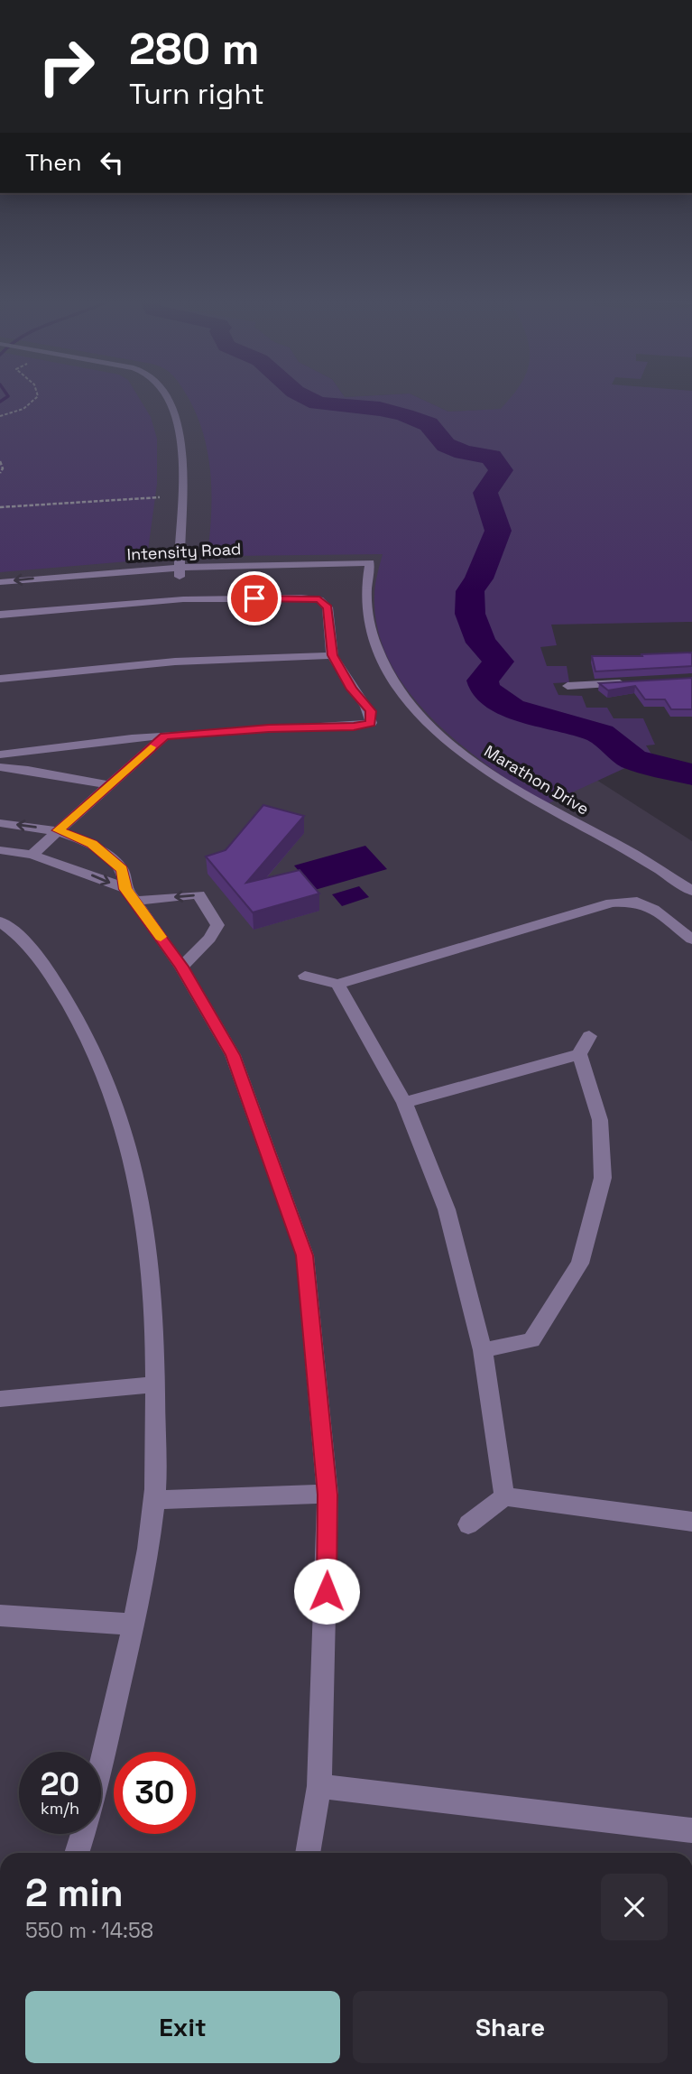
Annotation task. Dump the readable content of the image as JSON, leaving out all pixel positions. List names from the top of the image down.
{
  "streets": {
    "street": ["Intensity Road", "Marathon Drive"]
  },
  "crossings": [
    ["Intensity Road", "Marathon Drive"]
  ],
  "page": {
    "turn": ["280 m", "Turn right"],
    "then": "Then",
    "speed": "20 km/h",
    "limit": "30",
    "heading": ["2 min", "550 m · 14:58"],
    "buttons": ["Exit", "Share"]
  }
}
